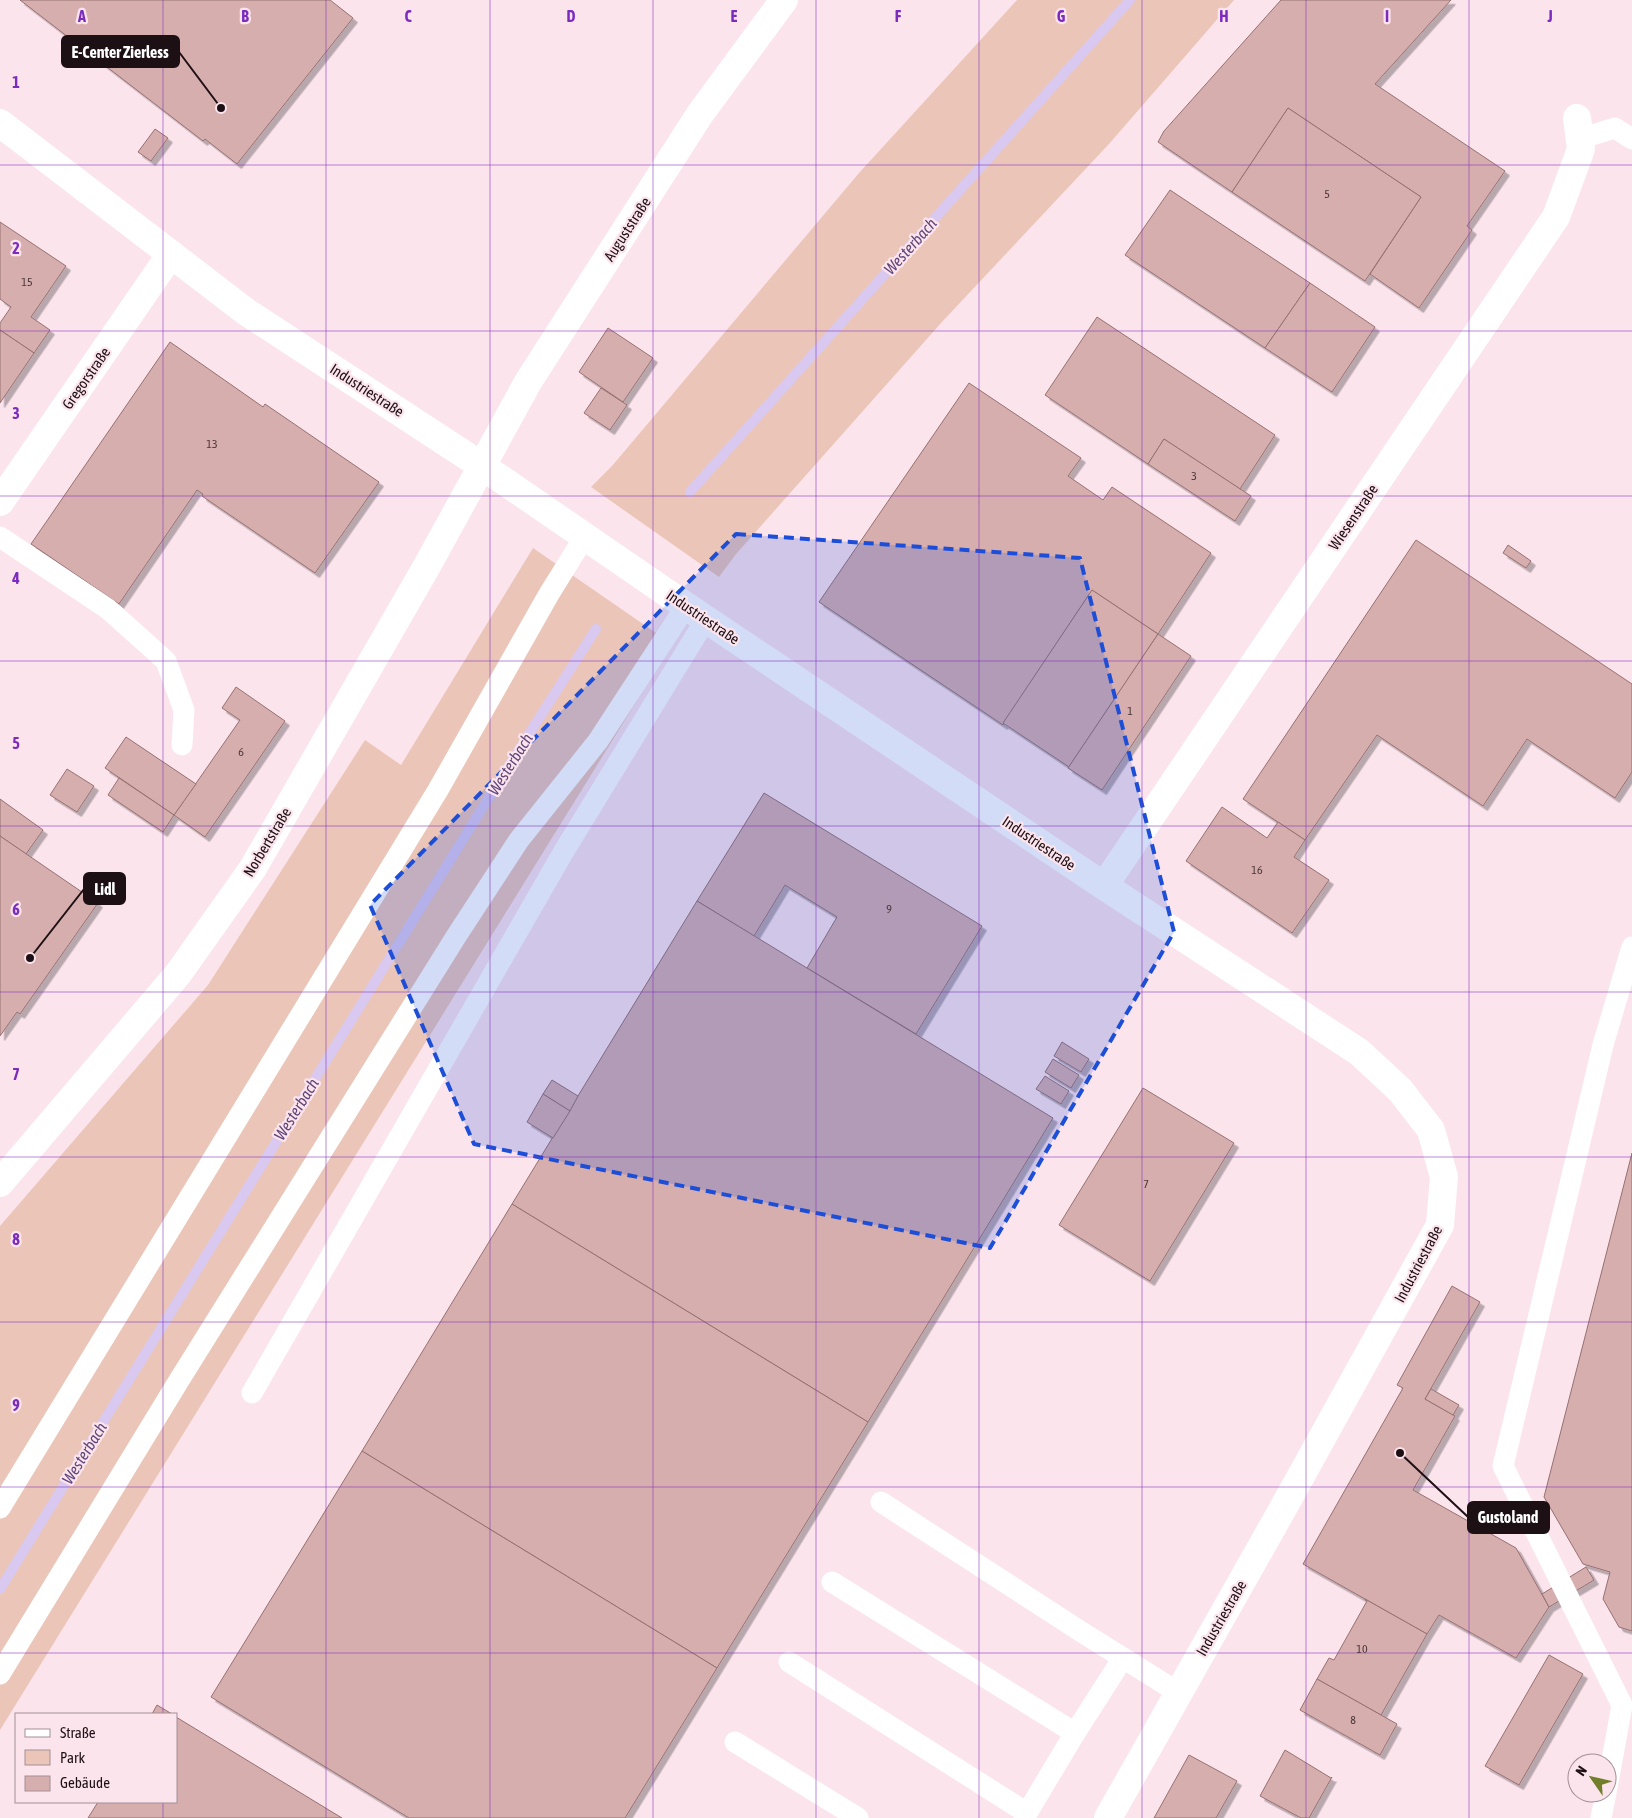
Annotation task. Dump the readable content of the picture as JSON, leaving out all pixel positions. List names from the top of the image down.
{
  "streets": {
    "street": [
      "Auguststraße",
      "Gregorstraße",
      "Industriestraße",
      "Wiesenstraße",
      "Norbertstraße"
    ]
  },
  "crossings": [
    ["Auguststraße", "Industriestraße"],
    ["Auguststraße", "Norbertstraße"],
    ["Gregorstraße", "Industriestraße"],
    ["Industriestraße", "Wiesenstraße"],
    ["Industriestraße", "Norbertstraße"]
  ],
  "water": ["Westerbach"],
  "places": ["E-Center Zierless", "Lidl", "Gustoland"],
  "house_numbers": [
    "5",
    "15",
    "13",
    "3",
    "1",
    "6",
    "16",
    "9",
    "7",
    "10",
    "8"
  ],
  "legend": ["Straße", "Park", "Gebäude"],
  "north": "top left",
  "grid": {
    "columns": [
      "A",
      "B",
      "C",
      "D",
      "E",
      "F",
      "G",
      "H",
      "I",
      "J"
    ],
    "rows": [
      "1",
      "2",
      "3",
      "4",
      "5",
      "6",
      "7",
      "8",
      "9"
    ]
  }
}
